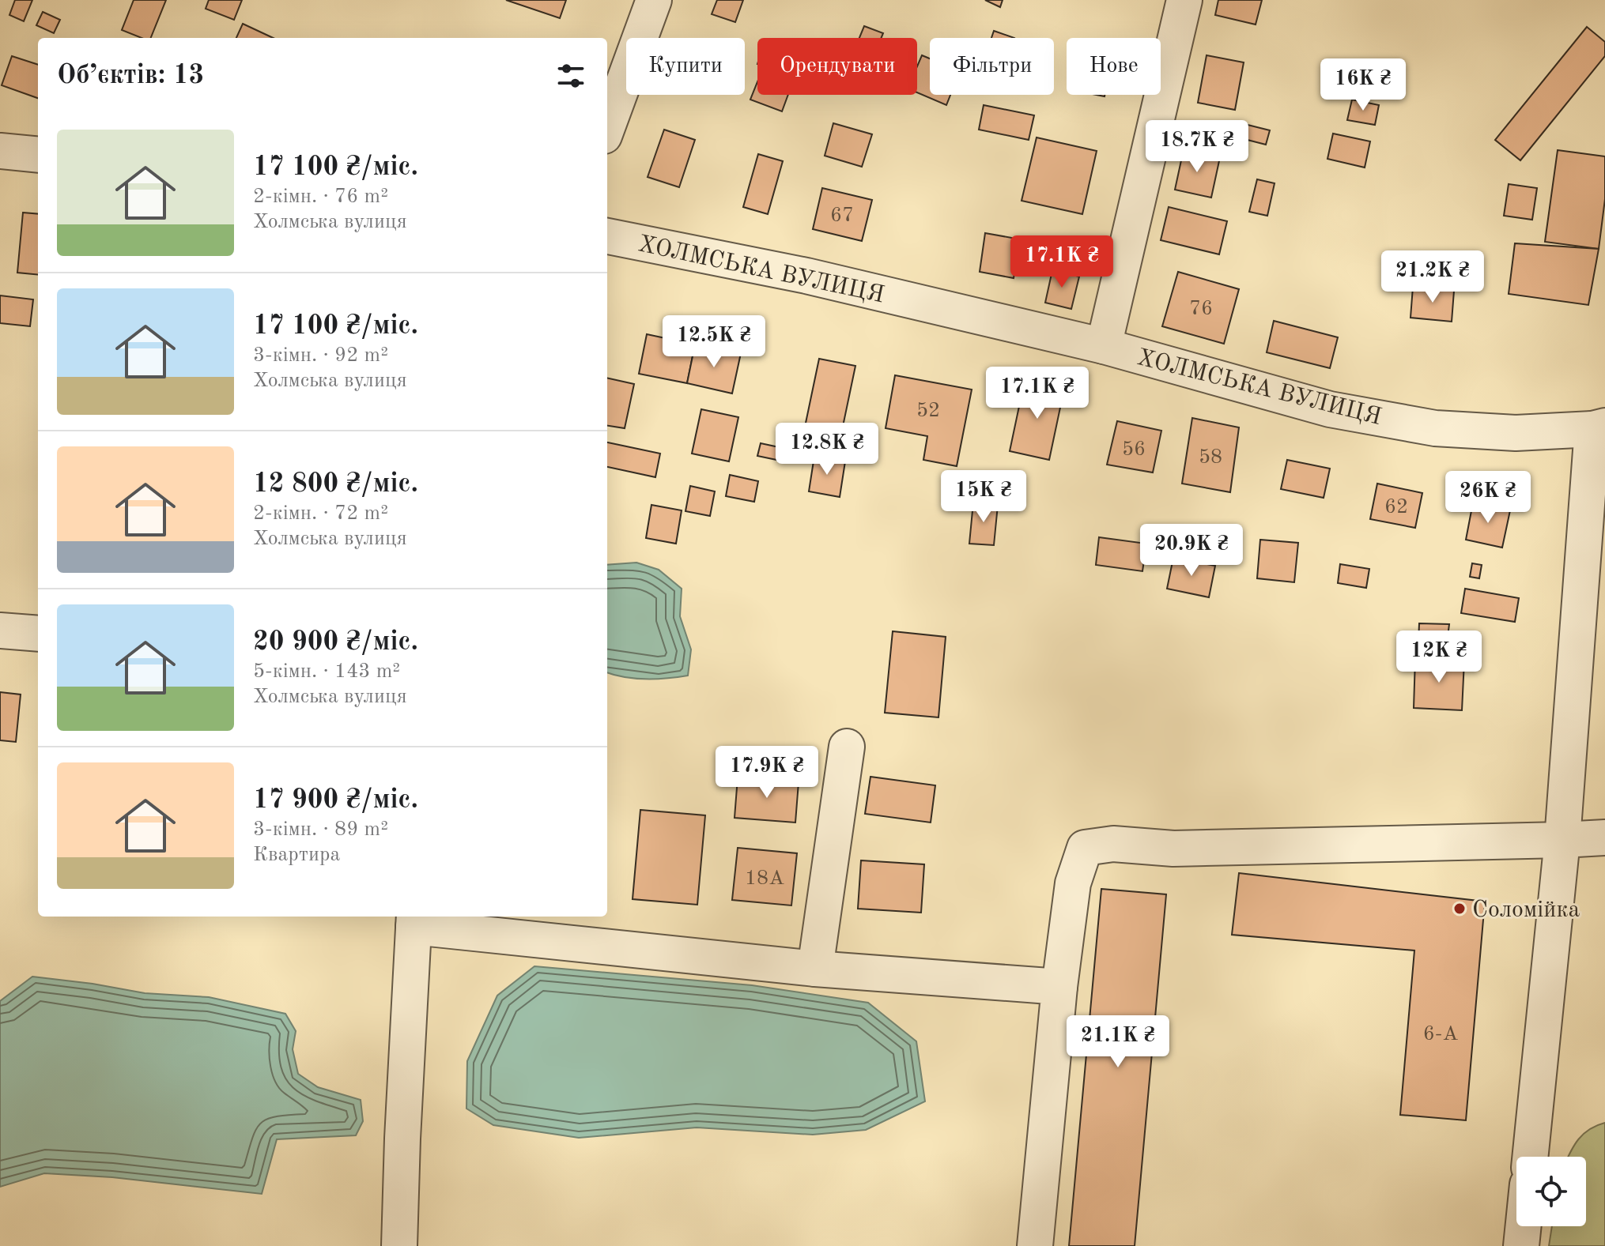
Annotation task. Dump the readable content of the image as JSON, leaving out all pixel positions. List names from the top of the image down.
{
  "streets": {
    "street": ["ХОЛМСЬКА ВУЛИЦЯ"]
  },
  "places": ["Соломійка"],
  "house_numbers": [
    "67",
    "76",
    "52",
    "56",
    "58",
    "62",
    "18А",
    "6-А"
  ],
  "page": {
    "chip": [
      "Купити",
      "Орендувати",
      "Фільтри",
      "Нове"
    ],
    "heading": "Об’єктів: 13",
    "price": [
      "16K ₴",
      "18.7K ₴",
      "17.1K ₴",
      "21.2K ₴",
      "12.5K ₴",
      "17.1K ₴",
      "12.8K ₴",
      "15K ₴",
      "26K ₴",
      "20.9K ₴",
      "12K ₴",
      "17.9K ₴",
      "21.1K ₴"
    ],
    "list": [
      {
        "name": "17 100 ₴/міс.",
        "note": "2-кімн. · 76 m² · Холмська вулиця"
      },
      {
        "name": "17 100 ₴/міс.",
        "note": "3-кімн. · 92 m² · Холмська вулиця"
      },
      {
        "name": "12 800 ₴/міс.",
        "note": "2-кімн. · 72 m² · Холмська вулиця"
      },
      {
        "name": "20 900 ₴/міс.",
        "note": "5-кімн. · 143 m² · Холмська вулиця"
      },
      {
        "name": "17 900 ₴/міс.",
        "note": "3-кімн. · 89 m² · Квартира"
      }
    ]
  }
}
